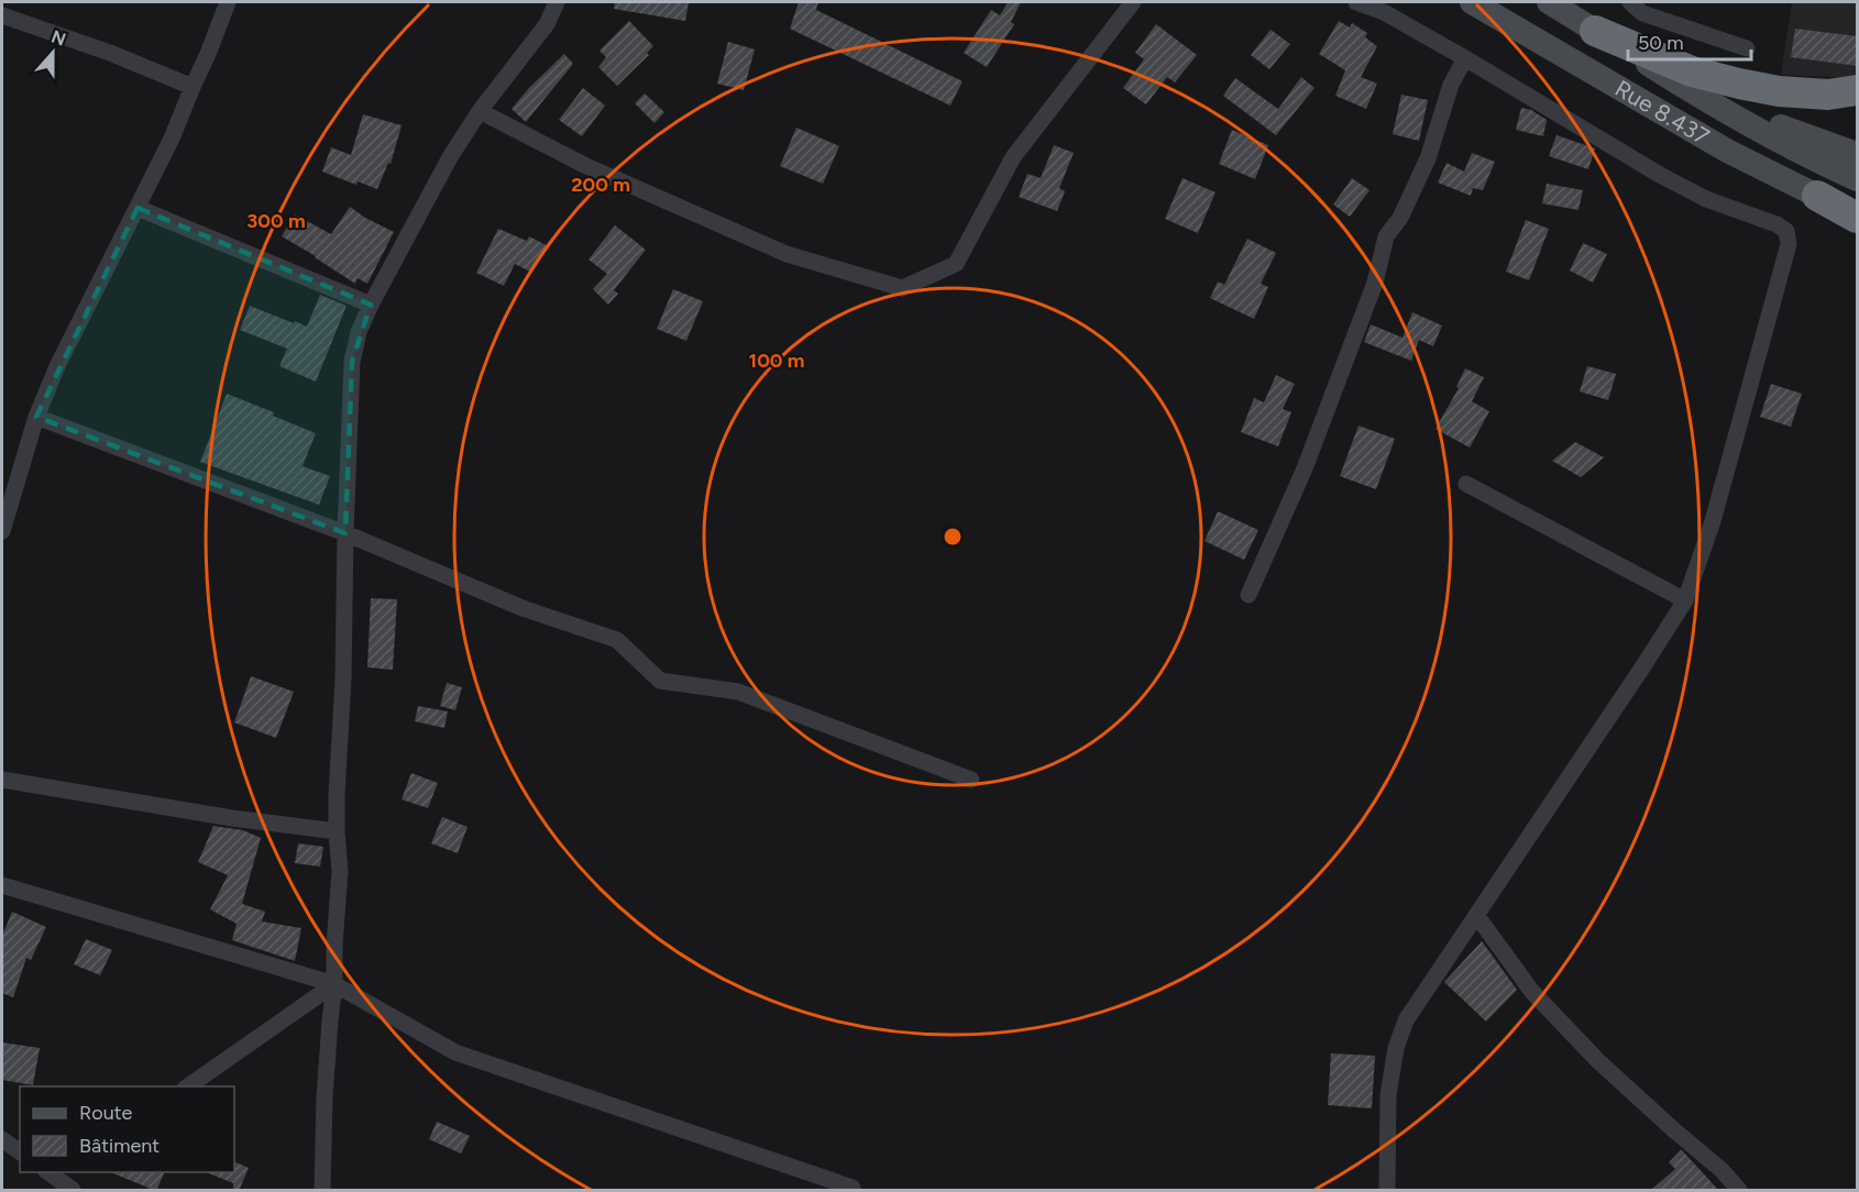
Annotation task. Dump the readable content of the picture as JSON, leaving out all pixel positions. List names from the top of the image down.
{
  "streets": {
    "main road": ["Rue 8.437"]
  },
  "legend": ["Route", "Bâtiment"],
  "scale_bar": "50 m",
  "north": "top",
  "rings": ["200 m", "300 m", "100 m"]
}
